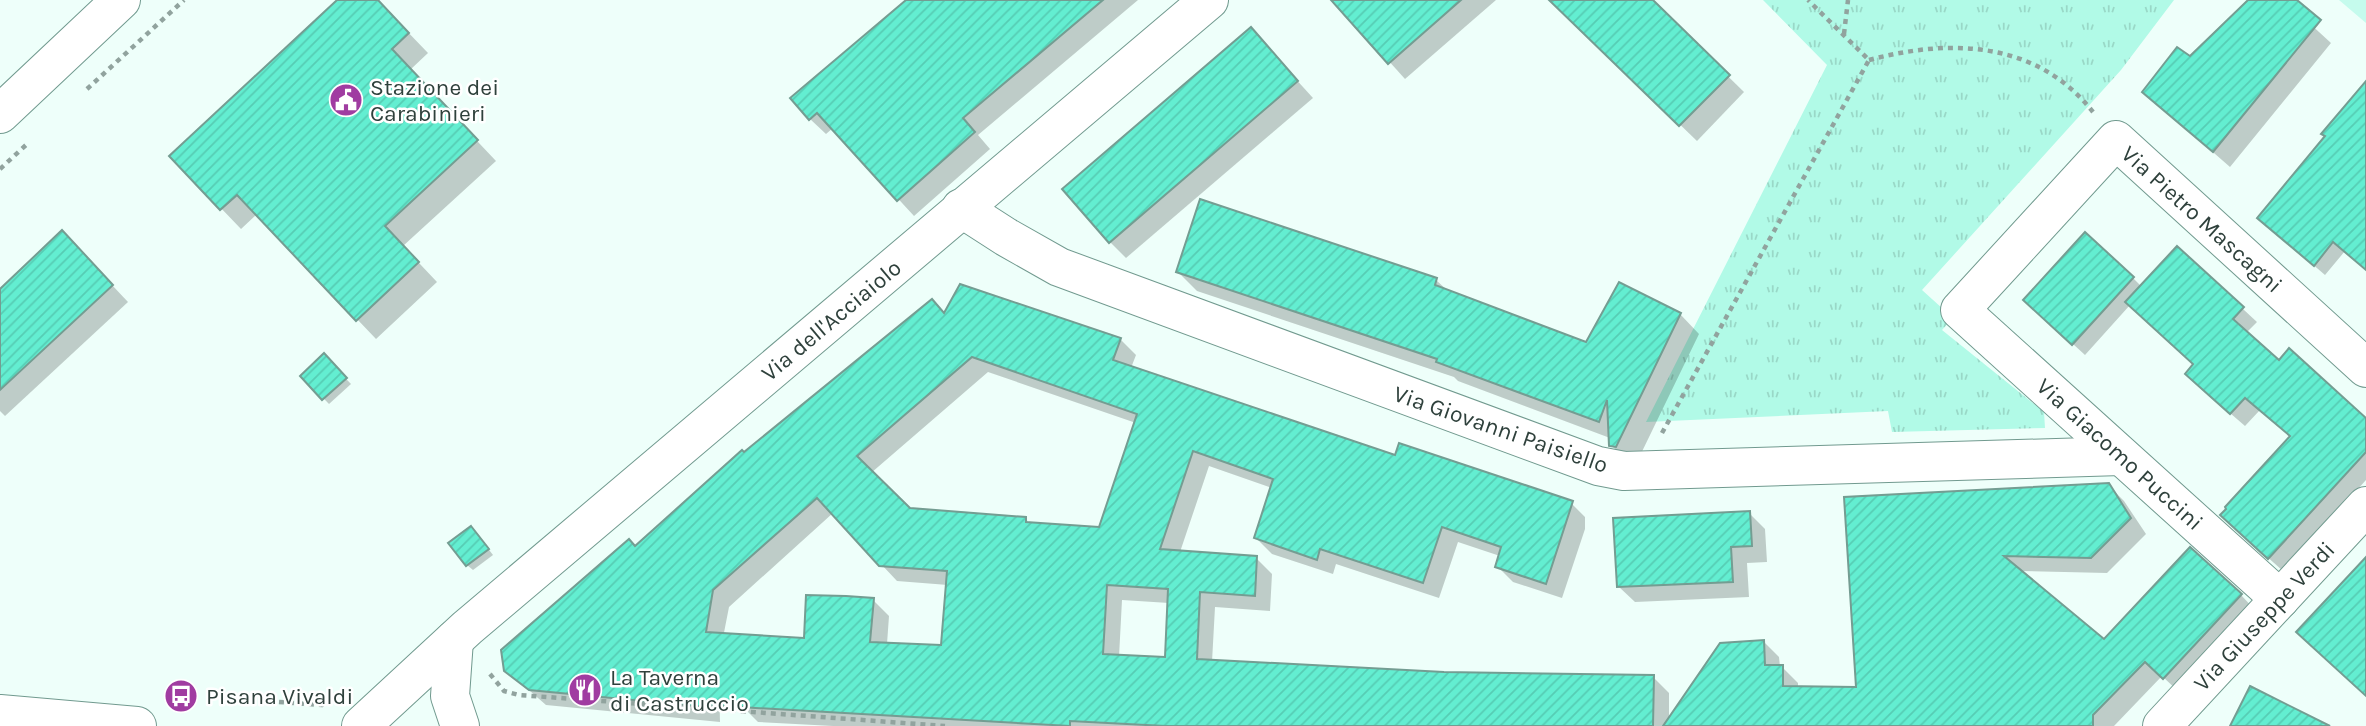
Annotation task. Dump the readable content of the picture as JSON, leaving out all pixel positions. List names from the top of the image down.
{
  "streets": {
    "street": [
      "Via Pietro Mascagni",
      "Via dell'Acciaiolo",
      "Via Giovanni Paisiello",
      "Via Giacomo Puccini",
      "Via Giuseppe Verdi"
    ]
  },
  "crossings": [
    ["Via Pietro Mascagni", "Via Giacomo Puccini"],
    ["Via dell'Acciaiolo", "Via Giovanni Paisiello"],
    ["Via Giovanni Paisiello", "Via Giacomo Puccini"],
    ["Via Giacomo Puccini", "Via Giuseppe Verdi"]
  ],
  "places": {
    "public building": ["Stazione dei Carabinieri"],
    "restaurant": ["La Taverna di Castruccio"],
    "bus stop": ["Pisana Vivaldi"]
  }
}
